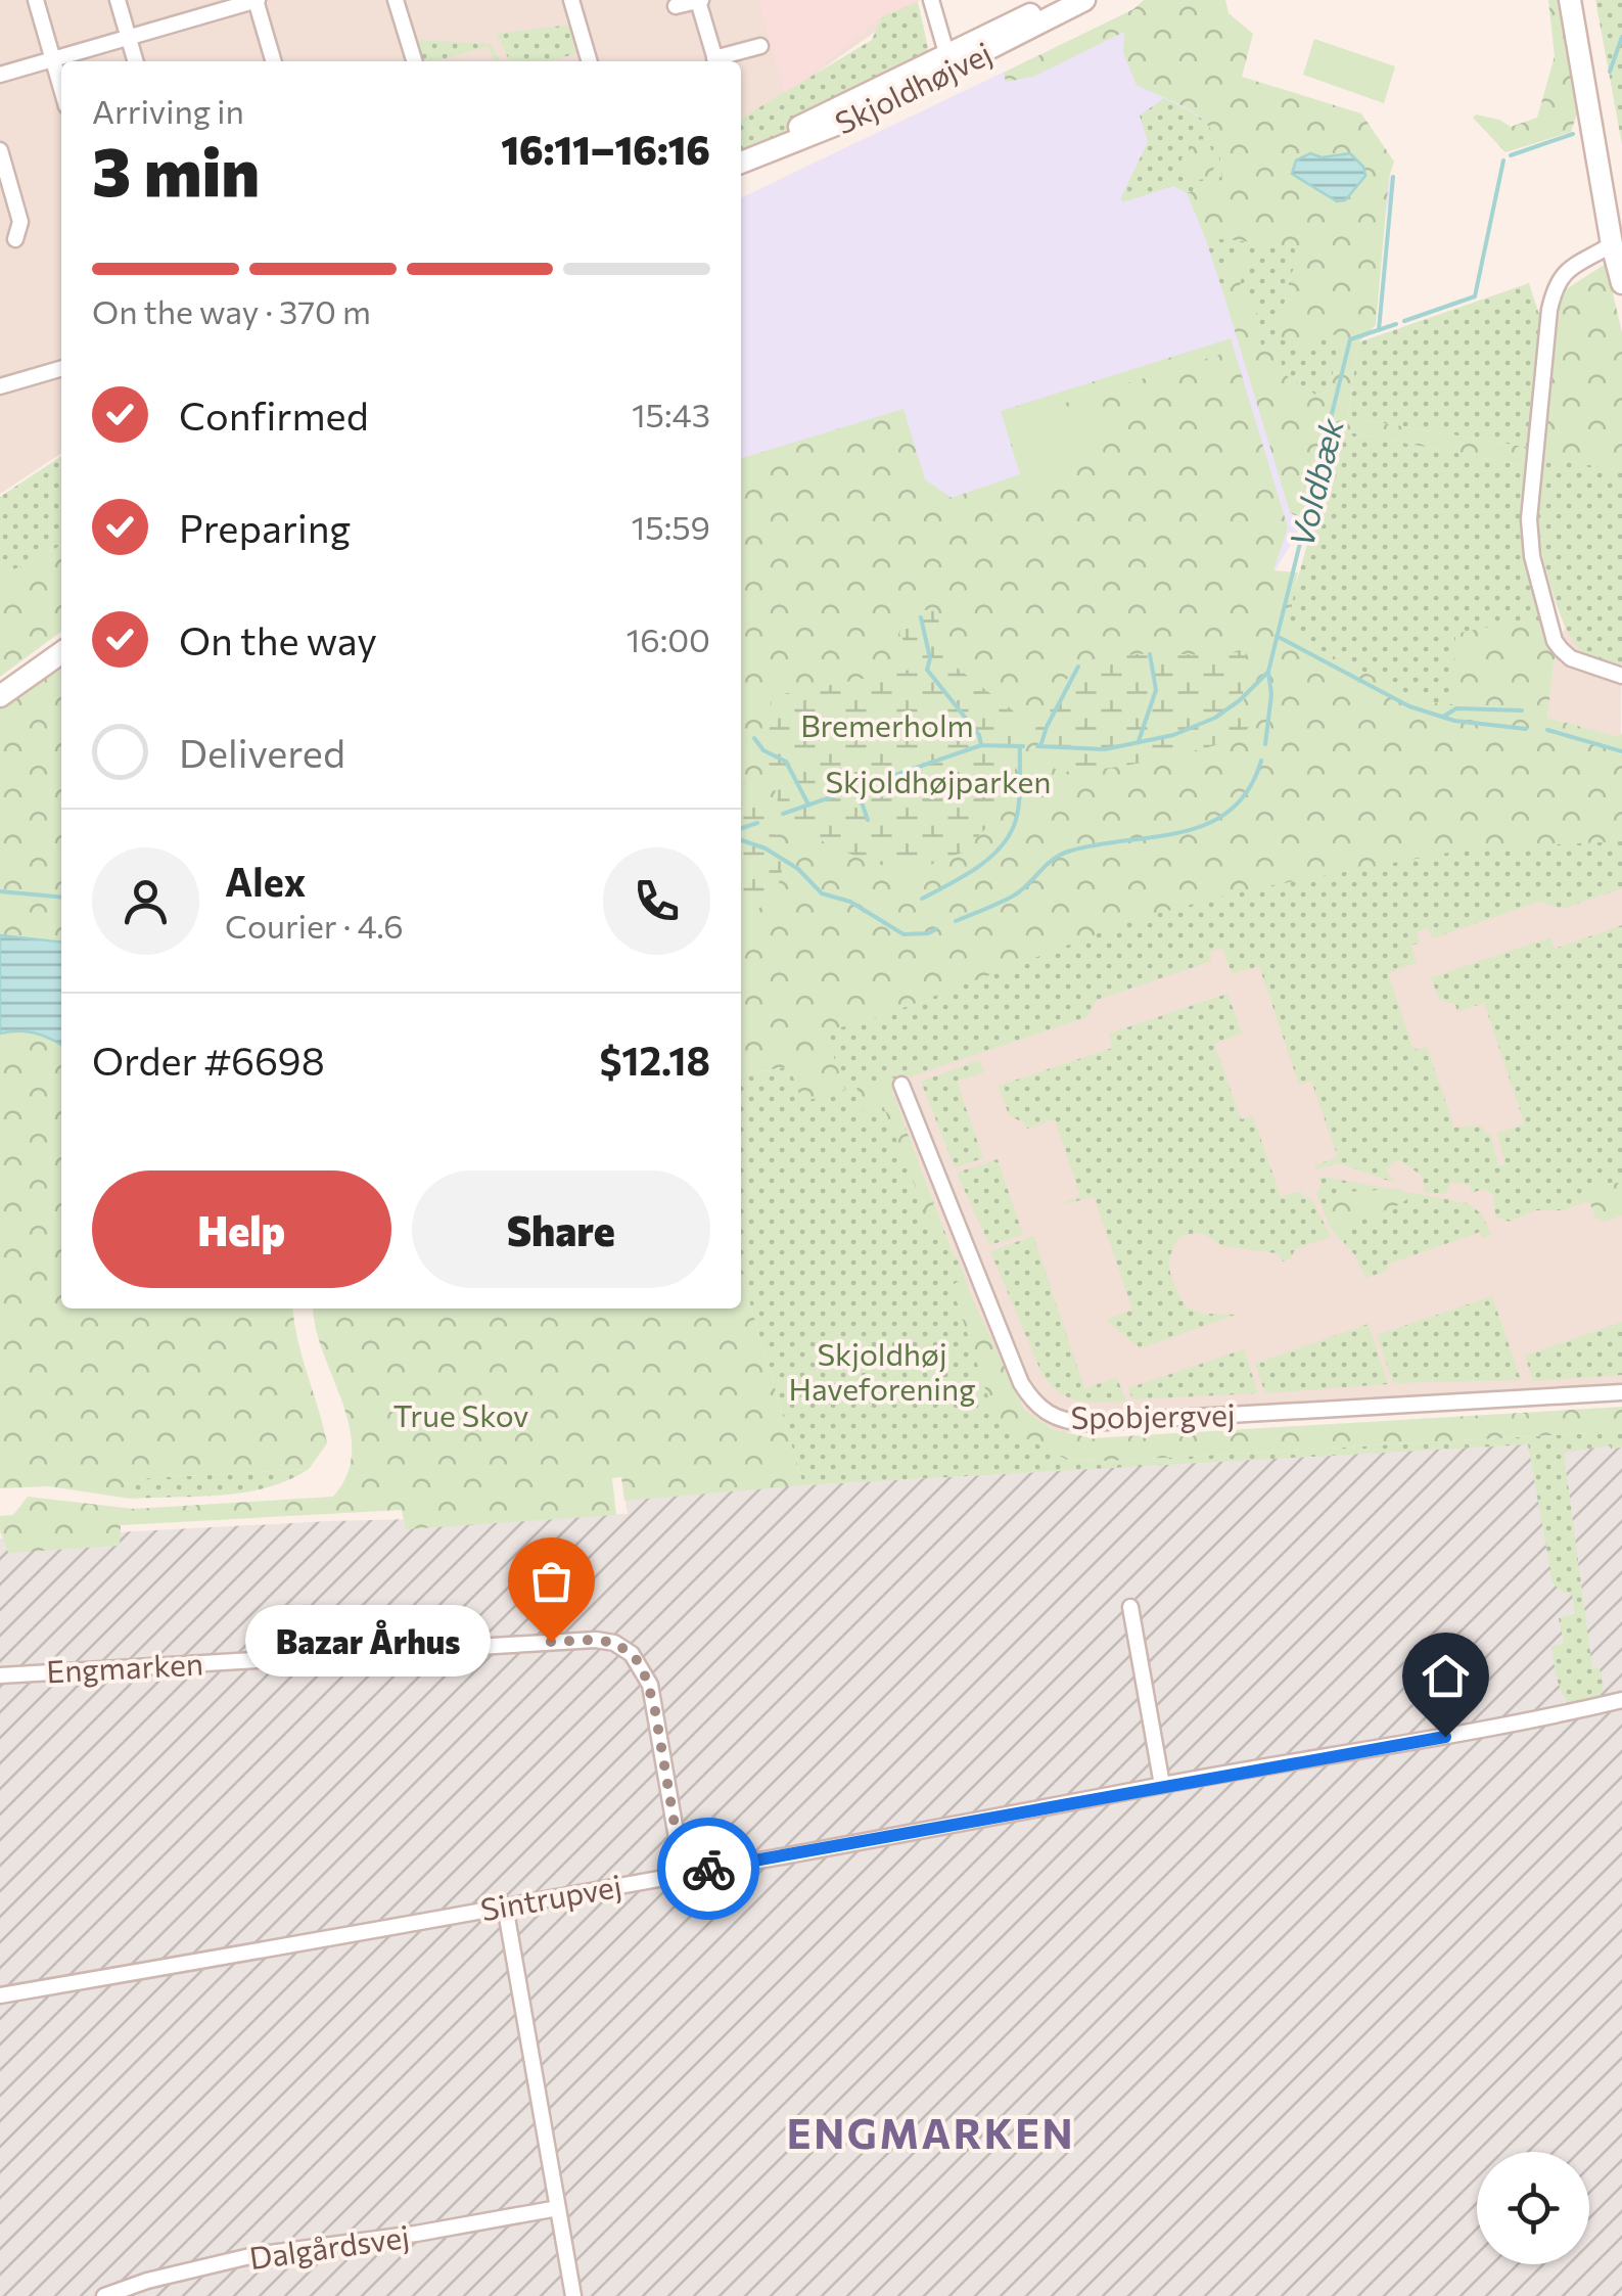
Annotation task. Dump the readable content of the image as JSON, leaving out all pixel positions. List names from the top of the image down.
{
  "streets": {
    "street": [
      "Skjoldhøjvej",
      "Spobjergvej",
      "Engmarken",
      "Sintrupvej",
      "Dalgårdsvej"
    ]
  },
  "crossings": [
    ["Engmarken", "Sintrupvej"]
  ],
  "districts": ["ENGMARKEN"],
  "water": ["Voldbæk"],
  "parks": [
    "Bremerholm",
    "Skjoldhøjparken",
    "Skjoldhøj Haveforening",
    "True Skov"
  ],
  "places": ["Bazar Århus"],
  "page": {
    "heading": ["3 min", "Arriving in", "16:11–16:16"],
    "panel": [
      "Alex",
      "Courier · 4.6",
      "Order #6698",
      "$12.18"
    ],
    "bar": "On the way · 370 m",
    "list": [
      ["Confirmed", "15:43"],
      ["Preparing", "15:59"],
      ["On the way", "16:00"],
      "Delivered"
    ],
    "buttons": ["Help", "Share"],
    "bubble": "Bazar Århus"
  }
}
